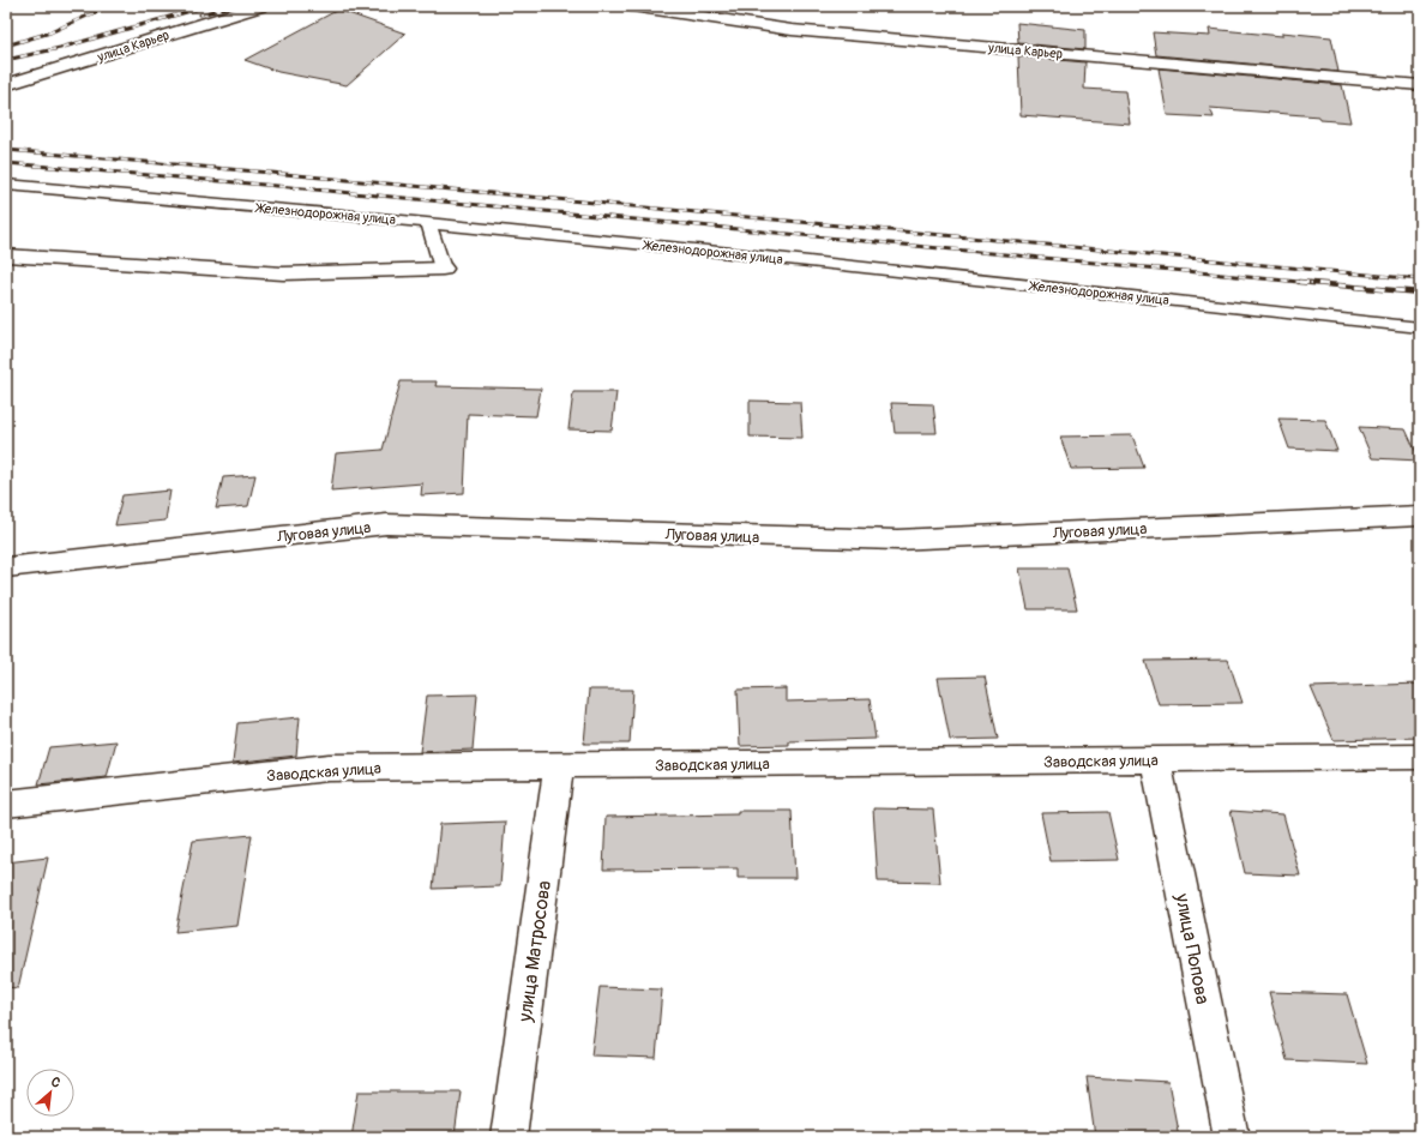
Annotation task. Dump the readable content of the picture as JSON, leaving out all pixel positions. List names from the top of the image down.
{
  "streets": {
    "street": [
      "улица Карьер",
      "Луговая улица",
      "Заводская улица",
      "улица Попова",
      "улица Матросова"
    ],
    "lane": ["Железнодорожная улица"]
  },
  "crossings": [
    ["Заводская улица", "улица Попова"],
    ["Заводская улица", "улица Матросова"]
  ],
  "north": "top right"
}
